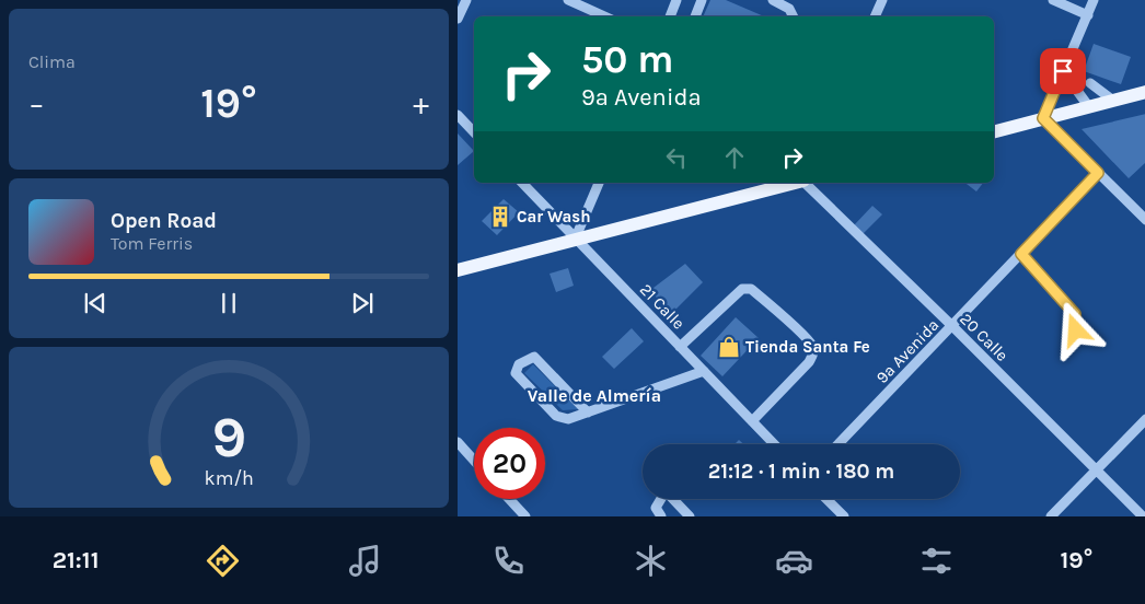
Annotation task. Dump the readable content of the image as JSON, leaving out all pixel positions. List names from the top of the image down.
{
  "streets": {
    "street": ["21 Calle", "20 Calle", "9a Avenida"]
  },
  "crossings": [
    ["20 Calle", "9a Avenida"]
  ],
  "districts": ["Valle de Almería"],
  "places": {
    "building": ["Car Wash"],
    "shop": ["Tienda Santa Fe"]
  },
  "page": {
    "tile": "Clima",
    "turn": ["50 m", "9a Avenida"],
    "heat": ["−", "19°", "+"],
    "song": ["Open Road", "Tom Ferris"],
    "limit": "20",
    "trip": "21:12 · 1 min · 180 m",
    "tabs": ["21:11", "19°"],
    "gauge": ["9", "km/h"]
  }
}
